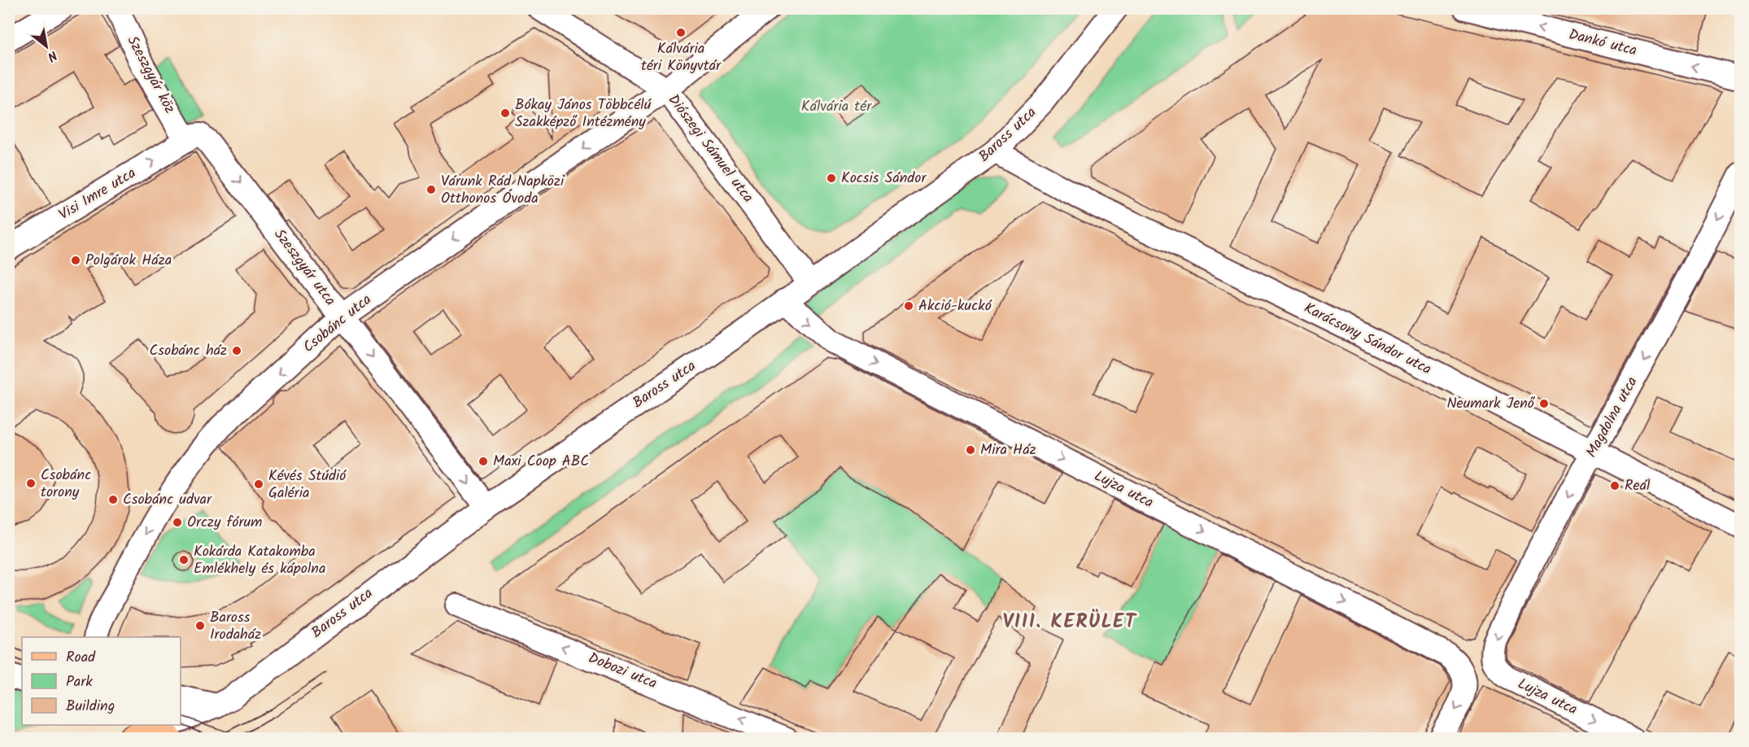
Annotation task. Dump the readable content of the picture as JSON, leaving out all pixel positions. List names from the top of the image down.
{
  "streets": {
    "street": [
      "Dankó utca",
      "Szeszgyár köz",
      "Baross utca",
      "Diószegi Sámuel utca",
      "Visi Imre utca",
      "Szeszgyár utca",
      "Csobánc utca",
      "Karácsony Sándor utca",
      "Magdolna utca",
      "Lujza utca",
      "Dobozi utca"
    ]
  },
  "crossings": [
    ["Szeszgyár köz", "Visi Imre utca"],
    ["Szeszgyár köz", "Szeszgyár utca"],
    ["Baross utca", "Diószegi Sámuel utca"],
    ["Baross utca", "Szeszgyár utca"],
    ["Baross utca", "Karácsony Sándor utca"],
    ["Baross utca", "Lujza utca"],
    ["Diószegi Sámuel utca", "Csobánc utca"],
    ["Visi Imre utca", "Szeszgyár utca"],
    ["Szeszgyár utca", "Csobánc utca"],
    ["Karácsony Sándor utca", "Magdolna utca"],
    ["Magdolna utca", "Lujza utca"]
  ],
  "one_way": [
    "Dankó utca",
    "Visi Imre utca",
    "Szeszgyár utca",
    "Csobánc utca",
    "Magdolna utca",
    "Lujza utca",
    "Dobozi utca"
  ],
  "districts": ["VIII. KERÜLET"],
  "parks": ["Kálvária tér"],
  "places": [
    "Kálvária téri Könyvtár",
    "Bókay János Többcélú Szakképző Intézmény",
    "Kocsis Sándor",
    "Várunk Rád Napközi Otthonos Óvoda",
    "Polgárok Háza",
    "Akció-kuckó",
    "Csobánc ház",
    "Neumark Jenő",
    "Mira Ház",
    "Maxi Coop ABC",
    "Csobánc torony",
    "Kévés Stúdió Galéria",
    "Reál",
    "Csobánc udvar",
    "Orczy fórum",
    "Kokárda Katakomba Emlékhely és kápolna",
    "Baross Irodaház"
  ],
  "legend": ["Road", "Park", "Building"],
  "north": "bottom right"
}
